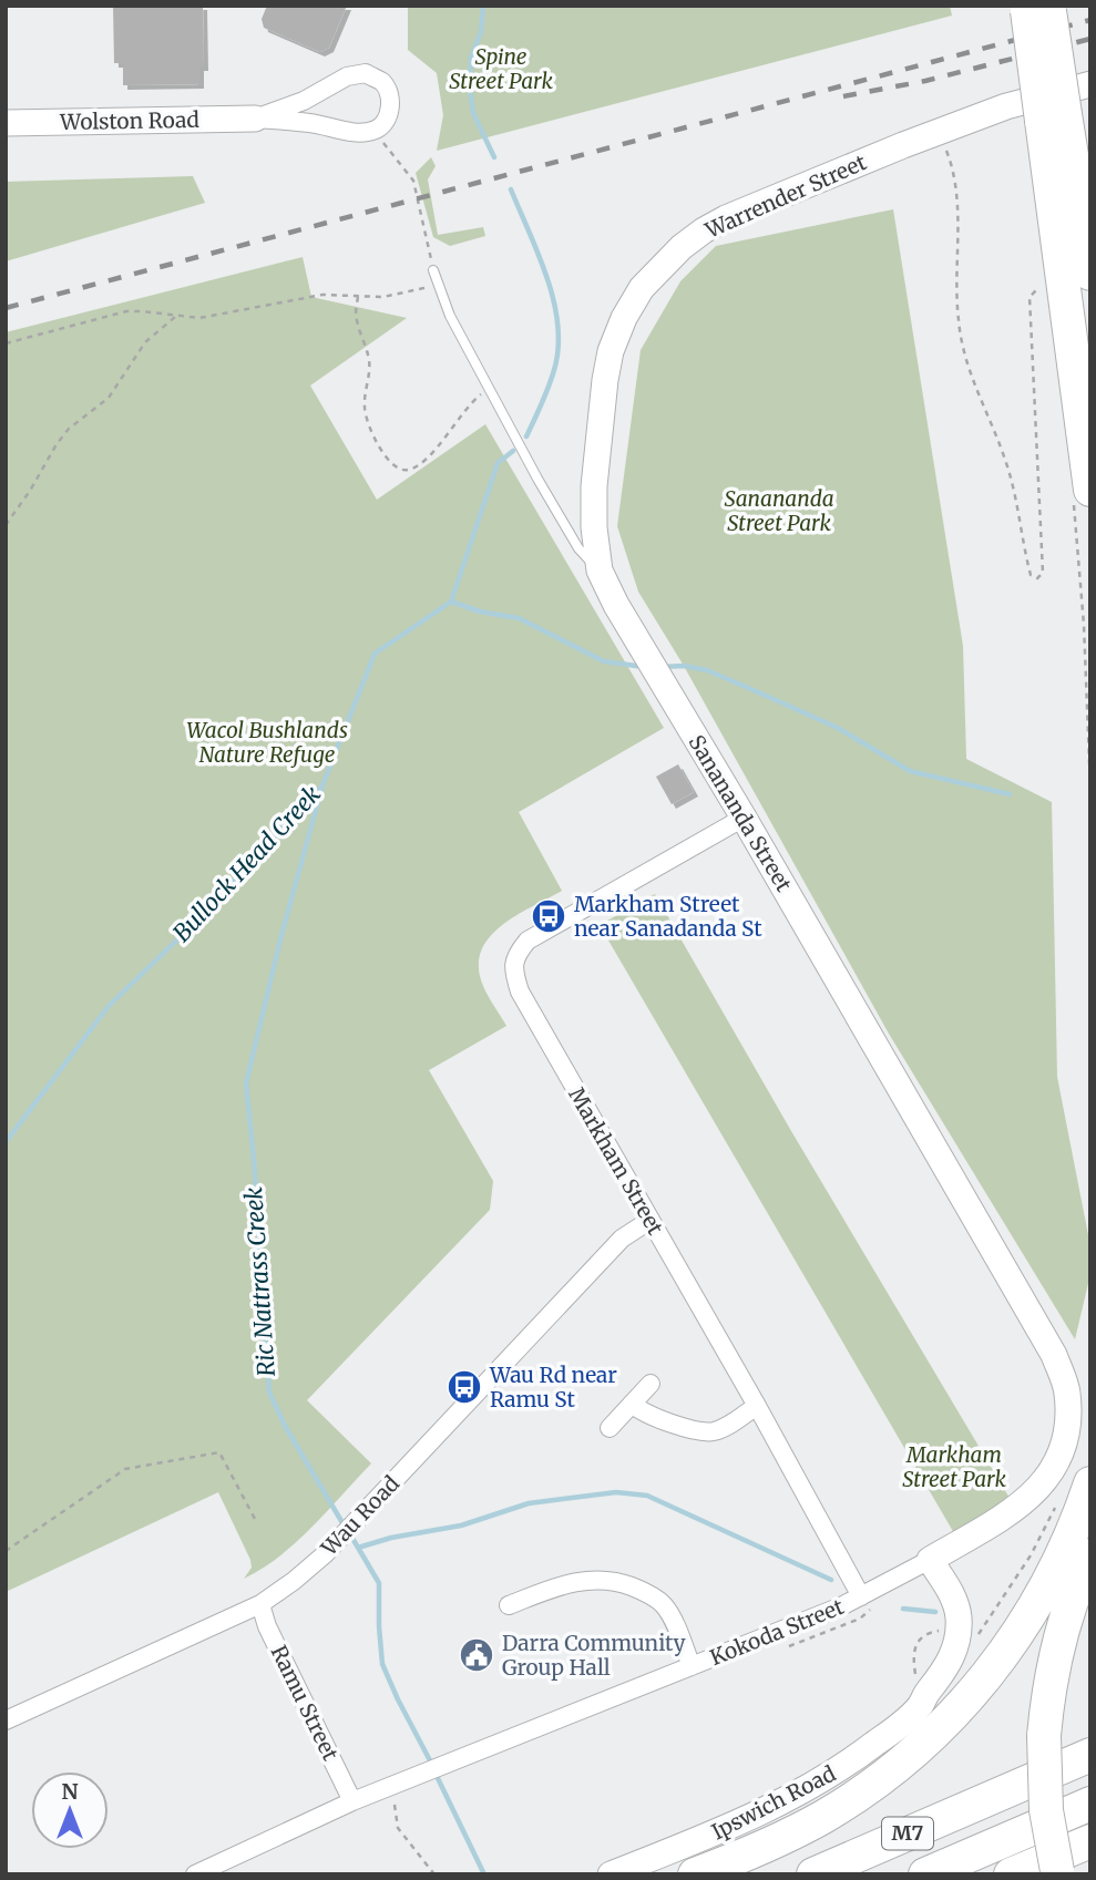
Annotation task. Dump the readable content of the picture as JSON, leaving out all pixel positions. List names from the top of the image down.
{
  "streets": {
    "highway": ["M7"],
    "street": [
      "Wolston Road",
      "Warrender Street",
      "Sanananda Street",
      "Markham Street",
      "Wau Road",
      "Kokoda Street",
      "Ramu Street",
      "Ipswich Road"
    ]
  },
  "crossings": [
    ["Warrender Street", "Sanananda Street"],
    ["Sanananda Street", "Markham Street"],
    ["Sanananda Street", "Kokoda Street"],
    ["Markham Street", "Wau Road"],
    ["Markham Street", "Kokoda Street"],
    ["Wau Road", "Ramu Street"],
    ["Kokoda Street", "Ramu Street"],
    ["Kokoda Street", "Ipswich Road"]
  ],
  "water": ["Bullock Head Creek", "Ric Nattrass Creek"],
  "parks": [
    "Spine Street Park",
    "Sanananda Street Park",
    "Wacol Bushlands Nature Refuge",
    "Markham Street Park"
  ],
  "places": {
    "bus stop": ["Markham Street near Sanadanda St", "Wau Rd near Ramu St"],
    "public building": ["Darra Community Group Hall"]
  },
  "north": "top"
}
